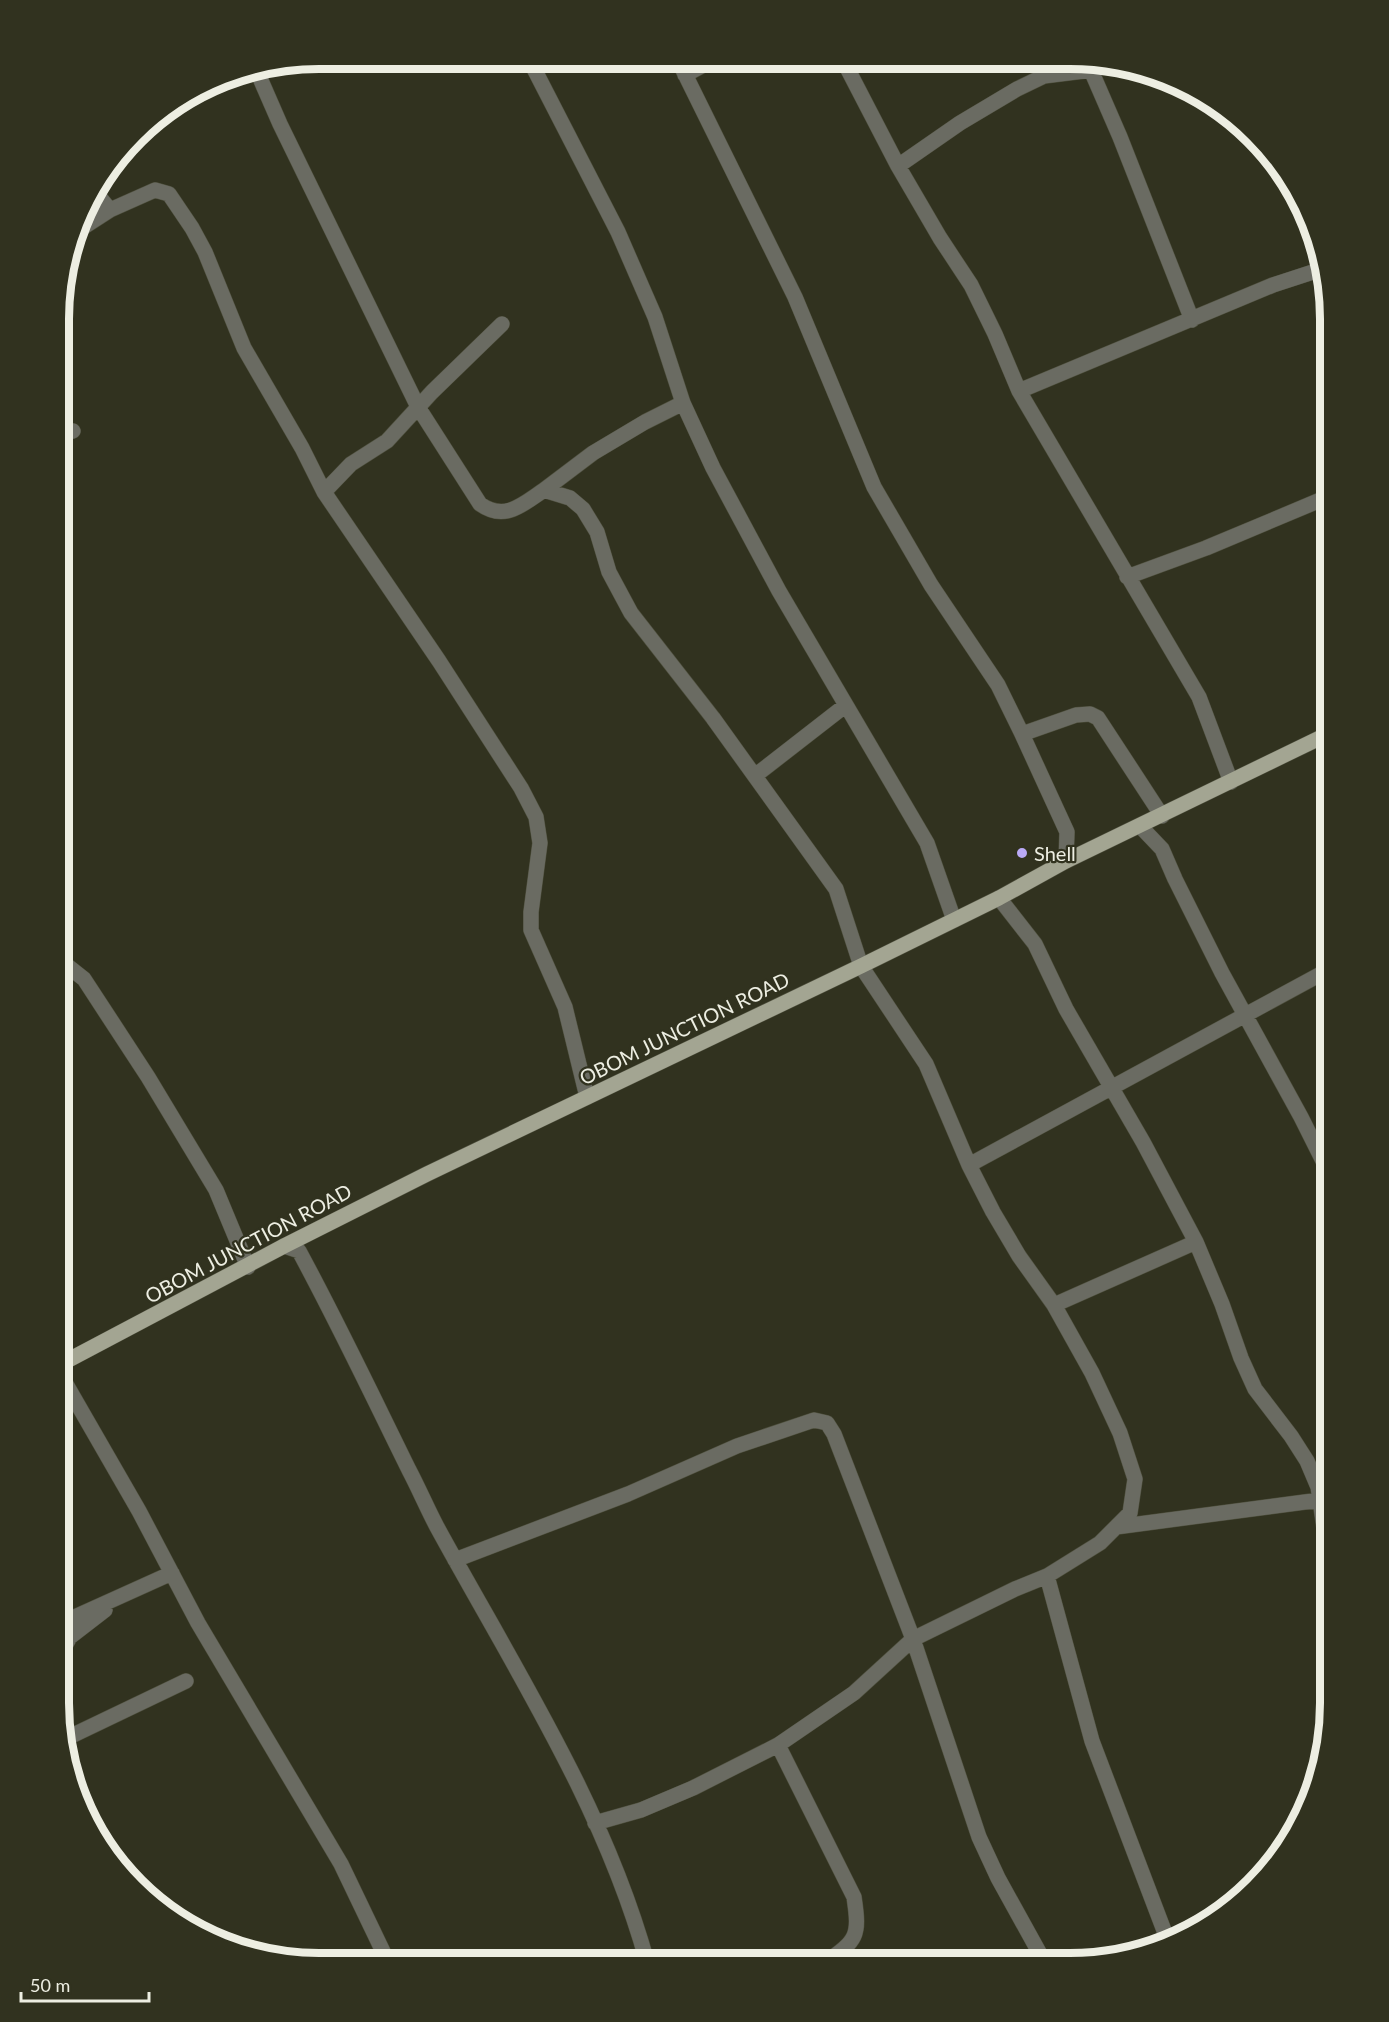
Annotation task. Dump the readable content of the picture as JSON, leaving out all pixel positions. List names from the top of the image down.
{
  "streets": {
    "main road": ["OBOM JUNCTION ROAD"]
  },
  "places": ["Shell"],
  "scale_bar": "50 m"
}
